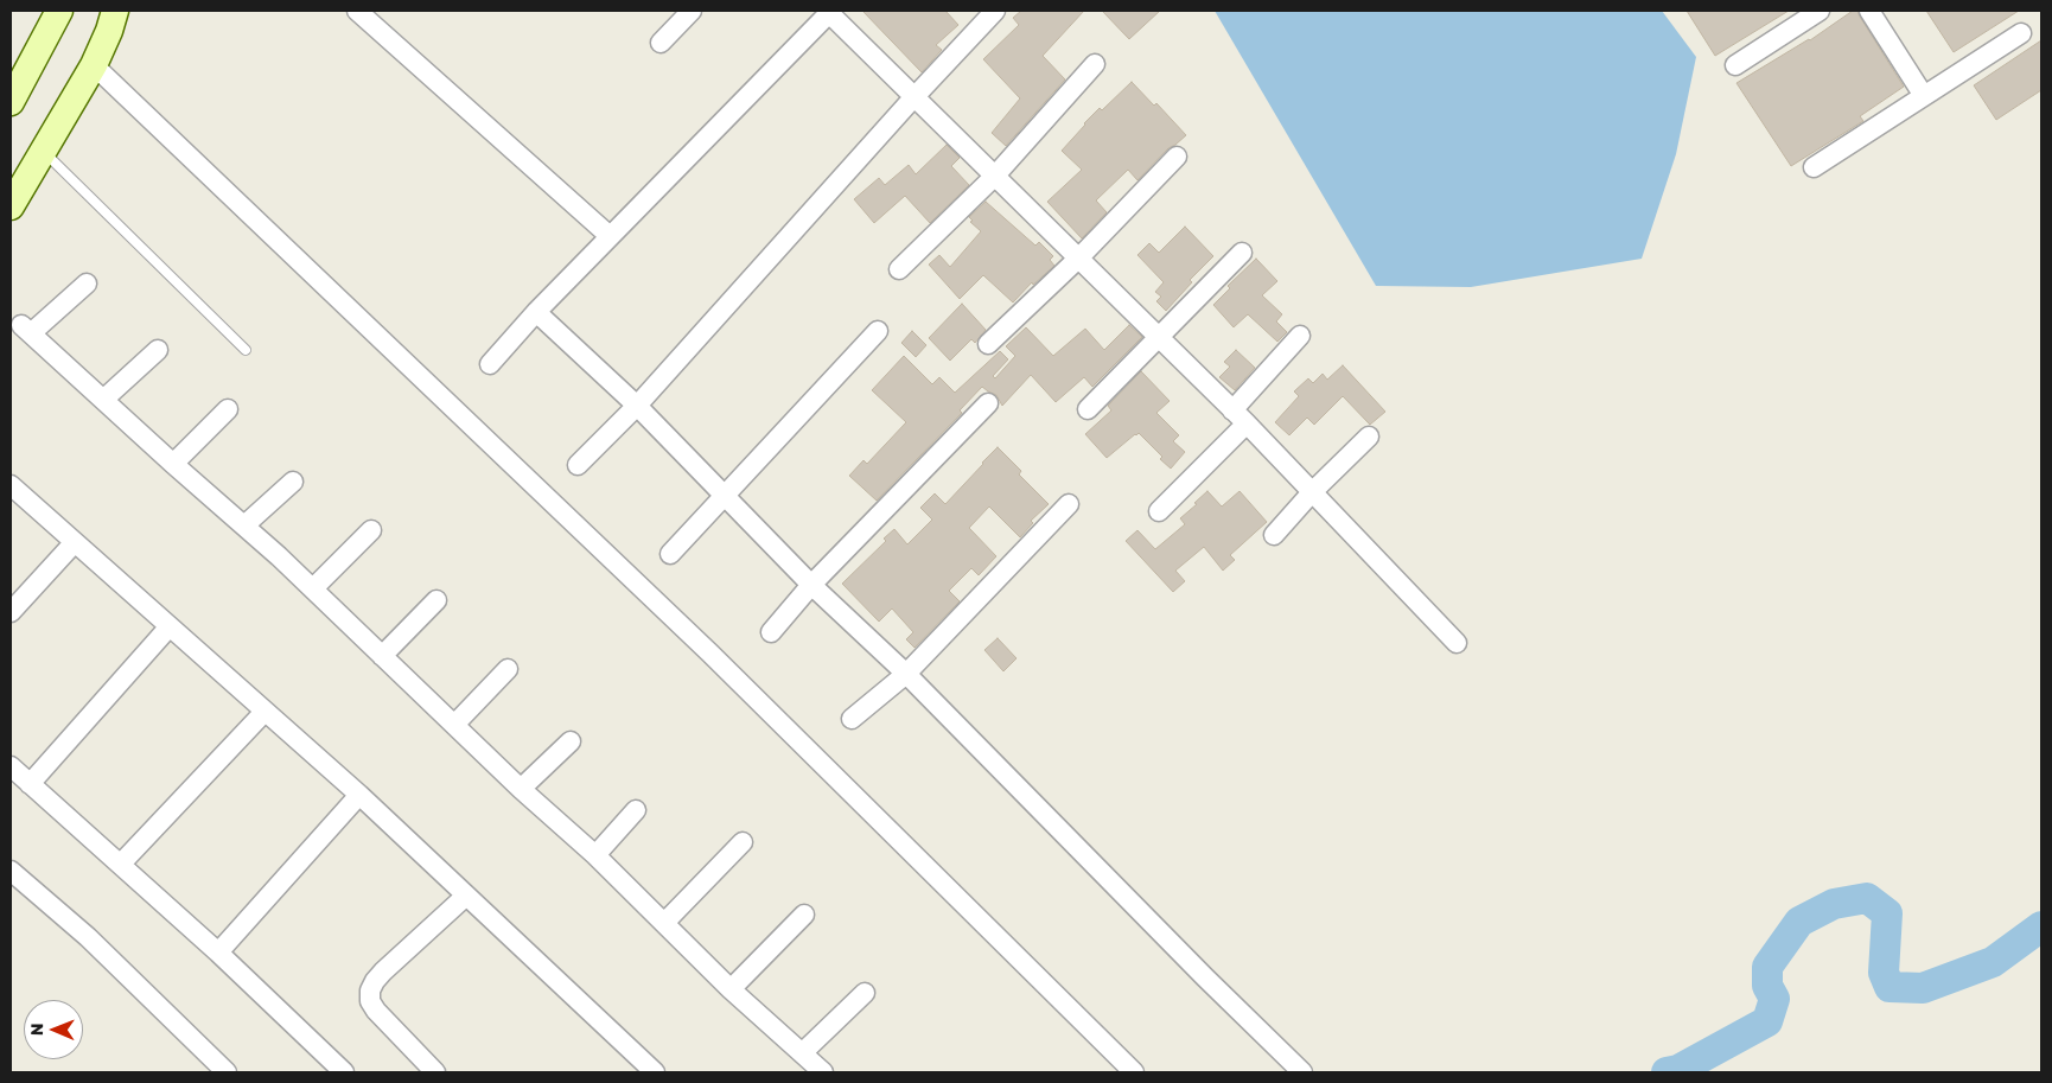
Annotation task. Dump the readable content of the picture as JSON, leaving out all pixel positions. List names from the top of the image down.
{
  "north": "left"
}
